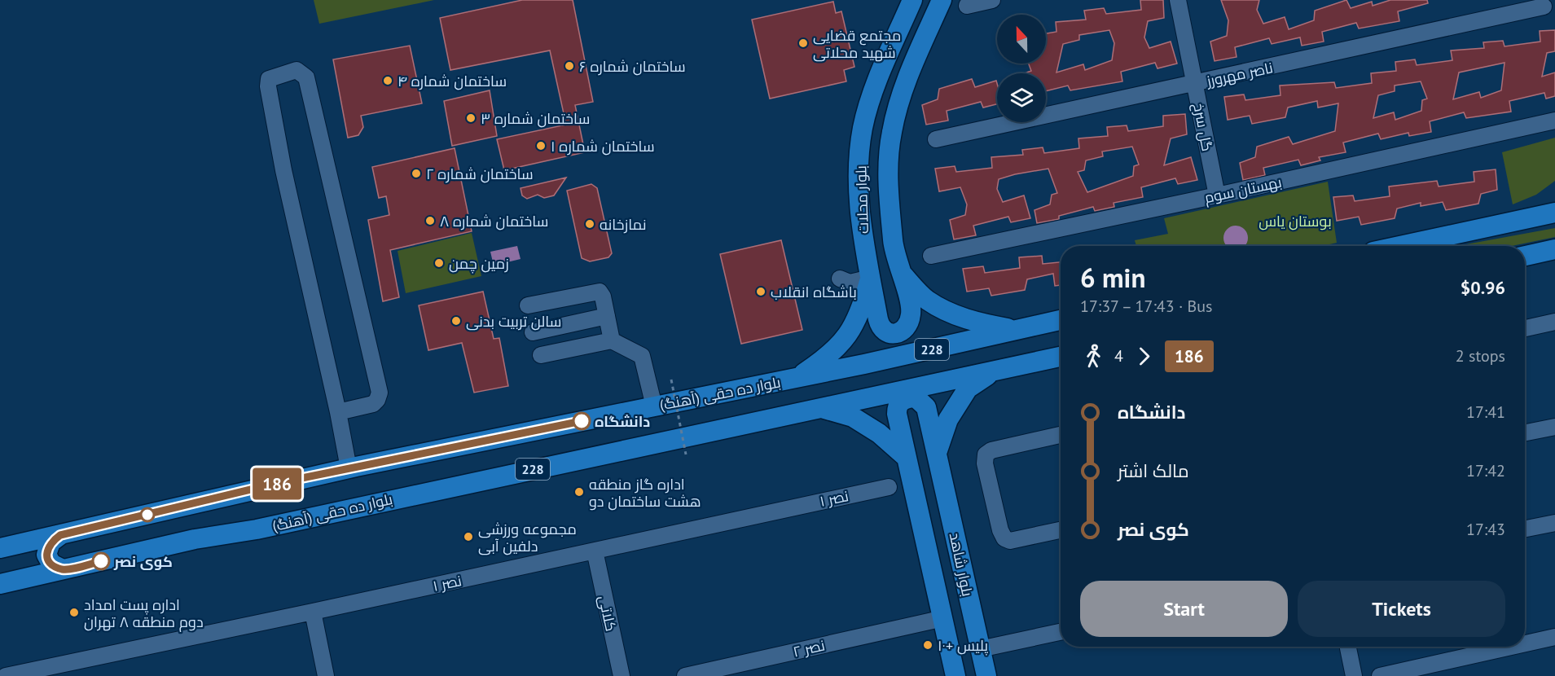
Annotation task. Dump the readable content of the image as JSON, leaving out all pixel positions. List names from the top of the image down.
{
  "streets": {
    "main road": [
      "بلوار محلات",
      "228",
      "بلوار ده حقی (آهنگ)",
      "بلوار شاهد"
    ],
    "street": [
      "ناصر مهرورز",
      "گل سرخ",
      "بهستان سوم",
      "نصر ۱",
      "کلاتی",
      "نصر ۲"
    ]
  },
  "crossings": [
    ["ناصر مهرورز", "گل سرخ"],
    ["گل سرخ", "بهستان سوم"],
    ["بلوار محلات", "بلوار ده حقی (آهنگ)"],
    ["نصر ۱", "کلاتی"]
  ],
  "parks": ["بوستان یاس"],
  "places": [
    "مجتمع قضایی شهید محلاتی",
    "ساختمان شماره ۶",
    "ساختمان شماره ۴",
    "ساختمان شماره ۳",
    "ساختمان شماره ۱",
    "ساختمان شماره ۲",
    "ساختمان شماره ۸",
    "نمازخانه",
    "زمین چمن",
    "باشگاه انقلاب",
    "سالن تربیت بدنی",
    "دانشگاه",
    "اداره گاز منطقه هشت ساختمان دو",
    "مجموعه ورزشی دلفین آبی",
    "کوی نصر",
    "اداره پست امداد دوم منطقه ۸ تهران",
    "پلیس +۱۰"
  ],
  "lines": ["bus line 186"],
  "north": "top",
  "page": {
    "on_map": "186",
    "heading": ["6 min", "17:37 – 17:43 · Bus", "$0.96"],
    "legs": ["4", "186", "2 stops"],
    "list": [
      {
        "name": "دانشگاه",
        "value": "17:41"
      },
      {
        "name": "مالک اشتر",
        "value": "17:42"
      },
      {
        "name": "کوی نصر",
        "value": "17:43"
      }
    ],
    "buttons": ["Start", "Tickets"]
  }
}
